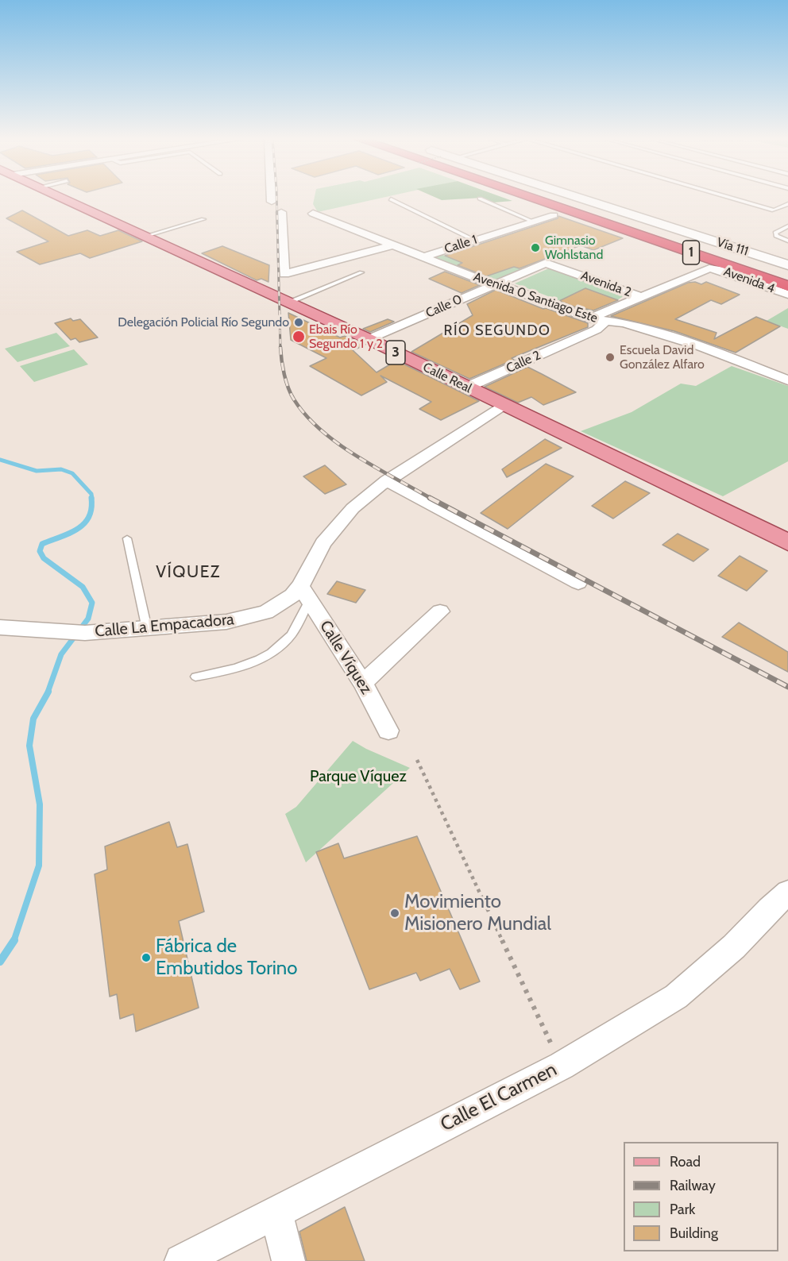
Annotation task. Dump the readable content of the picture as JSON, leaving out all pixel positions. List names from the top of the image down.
{
  "streets": {
    "highway": ["1"],
    "main road": ["Vía 111", "3", "Calle Real"],
    "street": [
      "Calle 1",
      "Avenida 4",
      "Avenida 2",
      "Avenida 0 Santiago Este",
      "Calle 0",
      "Calle 2",
      "Calle La Empacadora",
      "Calle Víquez",
      "Calle El Carmen"
    ]
  },
  "crossings": [
    ["Calle 1", "Avenida 0 Santiago Este"],
    ["Vía 111", "1"],
    ["Avenida 4", "Avenida 2"],
    ["Avenida 2", "Calle 0"],
    ["Avenida 0 Santiago Este", "Calle 0"],
    ["Avenida 0 Santiago Este", "Calle 2"],
    ["Calle 0", "Calle Real"],
    ["Calle 2", "Calle Real"],
    ["Calle Real", "Calle La Empacadora"],
    ["Calle La Empacadora", "Calle Víquez"]
  ],
  "districts": ["RÍO SEGUNDO", "VÍQUEZ"],
  "parks": ["Parque Víquez"],
  "places": [
    "Gimnasio Wohlstand",
    "Delegación Policial Río Segundo",
    "Ebais Río Segundo 1 y 2",
    "Escuela David González Alfaro",
    "Movimiento Misionero Mundial",
    "Fábrica de Embutidos Torino"
  ],
  "legend": [
    "Road",
    "Railway",
    "Park",
    "Building"
  ]
}
